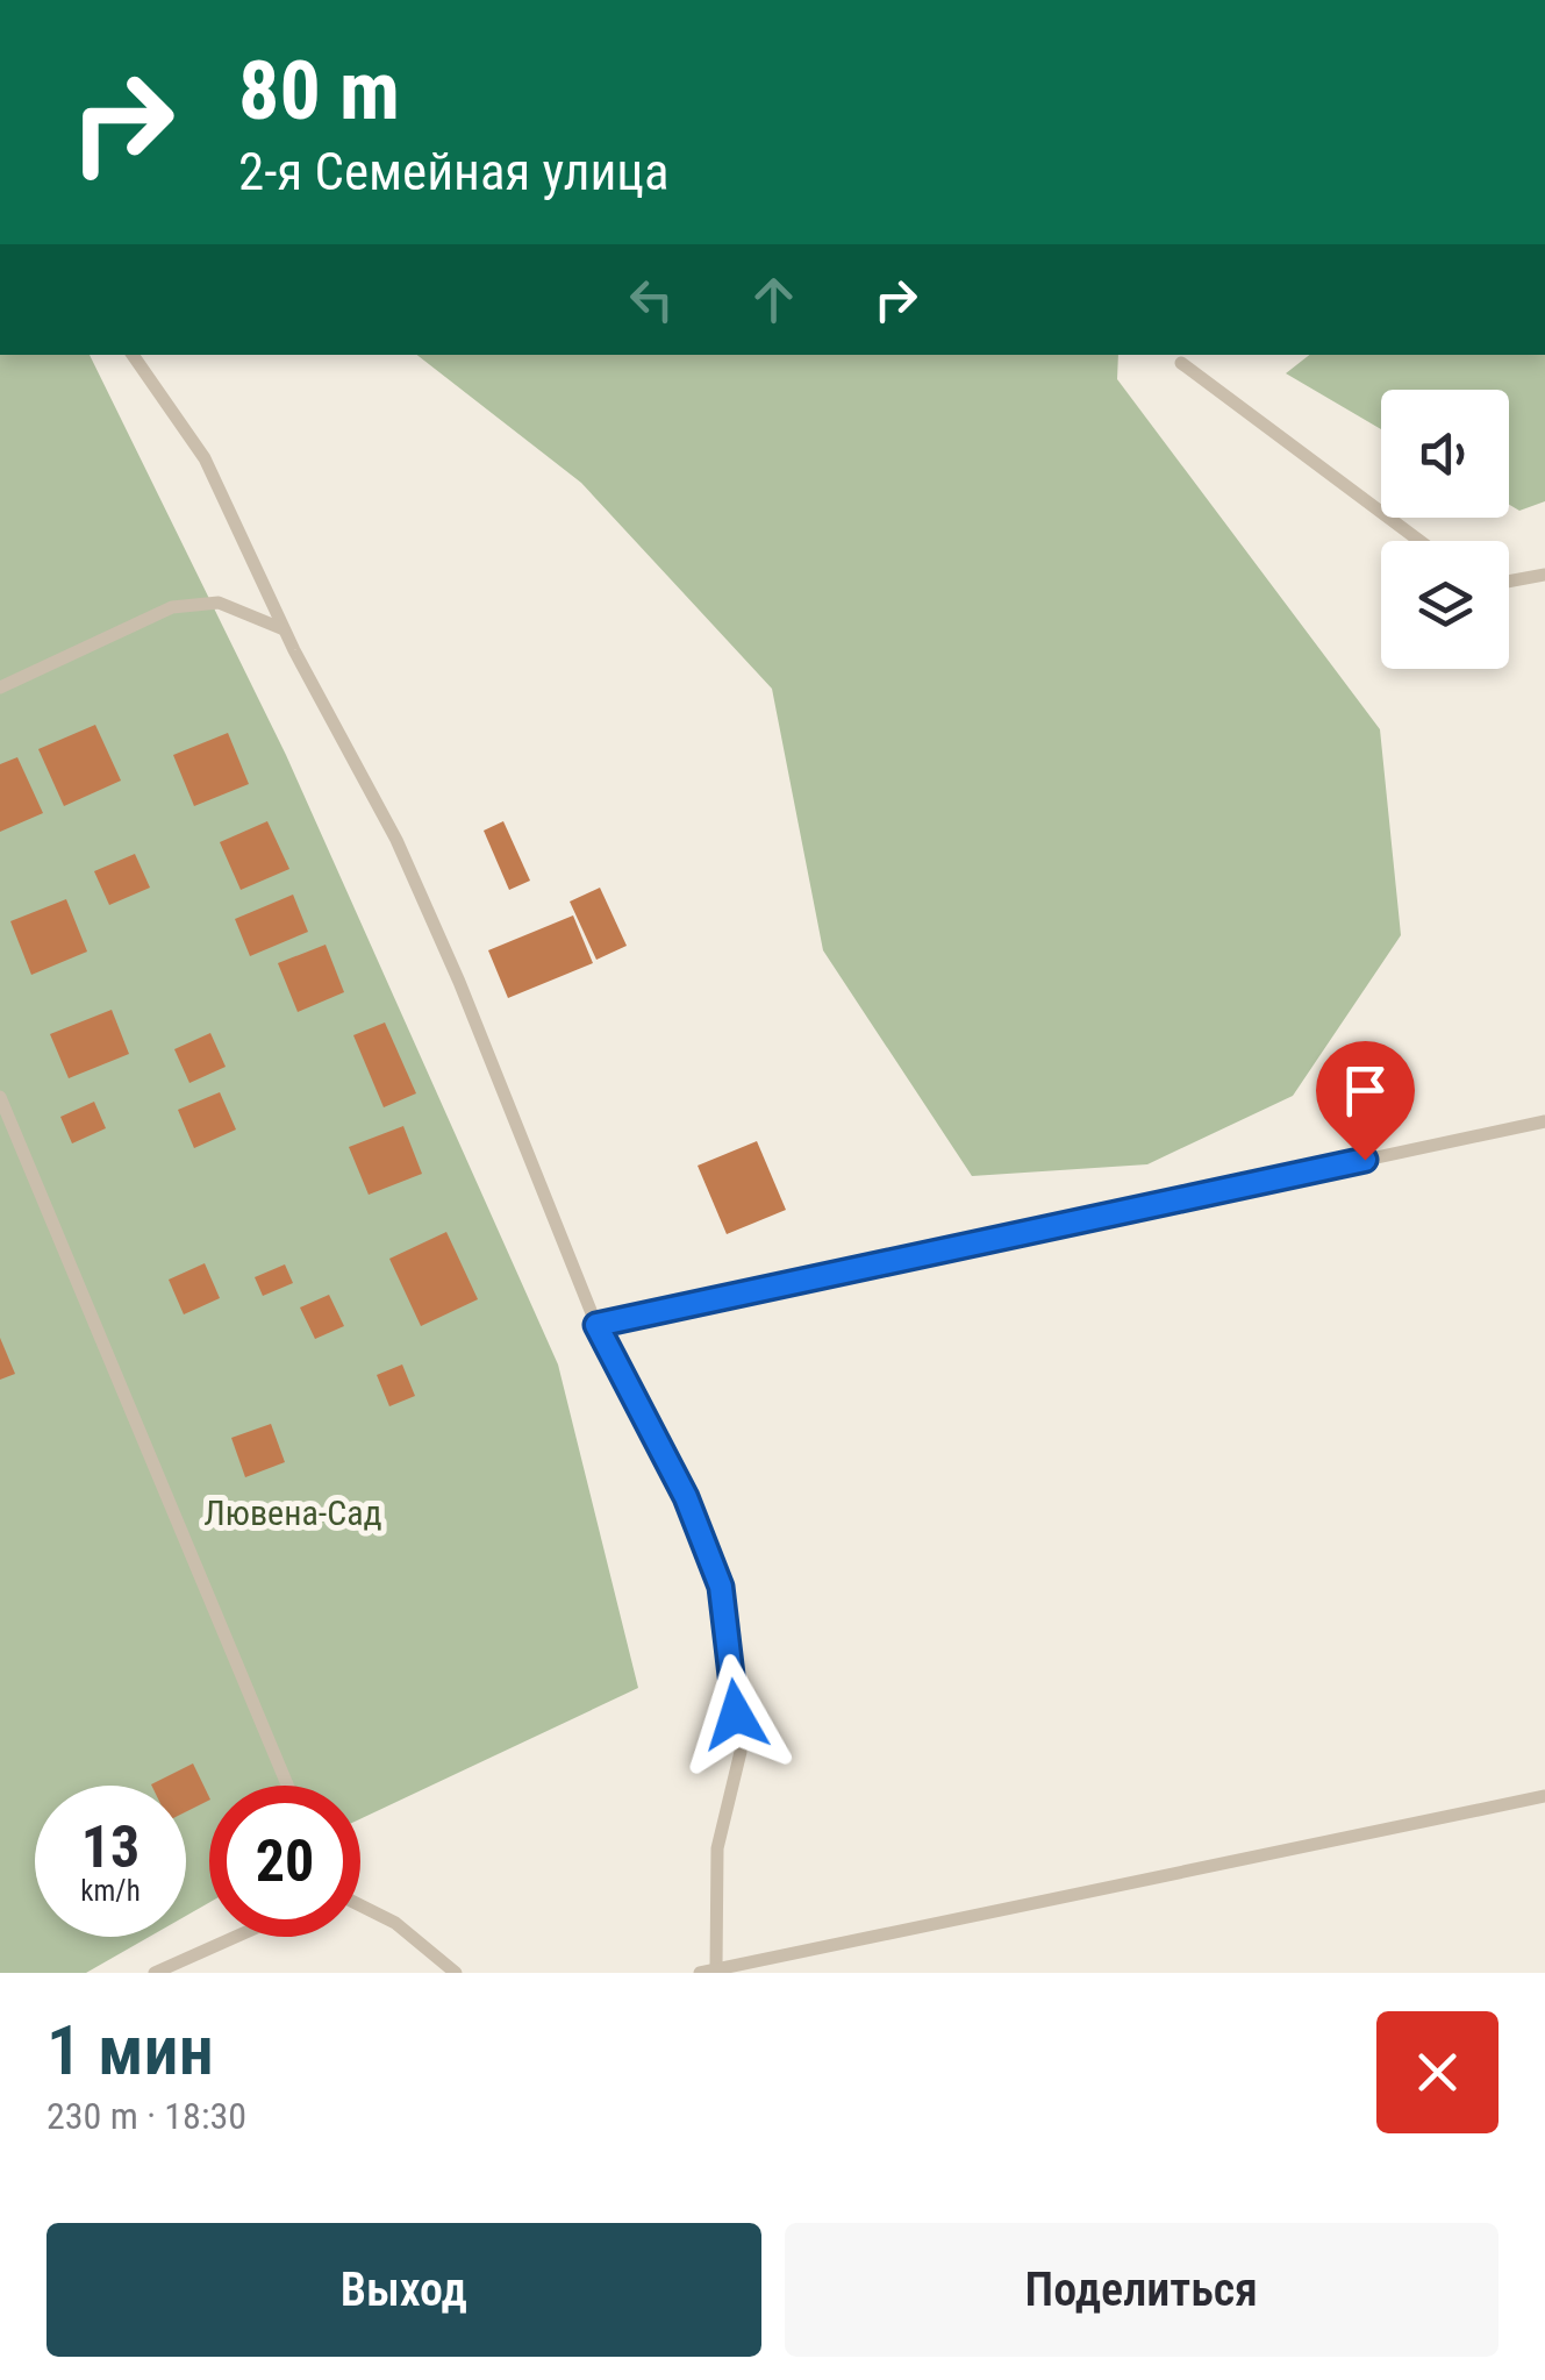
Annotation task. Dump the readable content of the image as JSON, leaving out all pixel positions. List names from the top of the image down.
{
  "parks": ["Лювена-Сад"],
  "page": {
    "turn": ["80 m", "2-я Семейная улица"],
    "speed": "13 km/h",
    "limit": "20",
    "heading": ["1 мин", "230 m · 18:30"],
    "buttons": ["Выход", "Поделиться"]
  }
}
